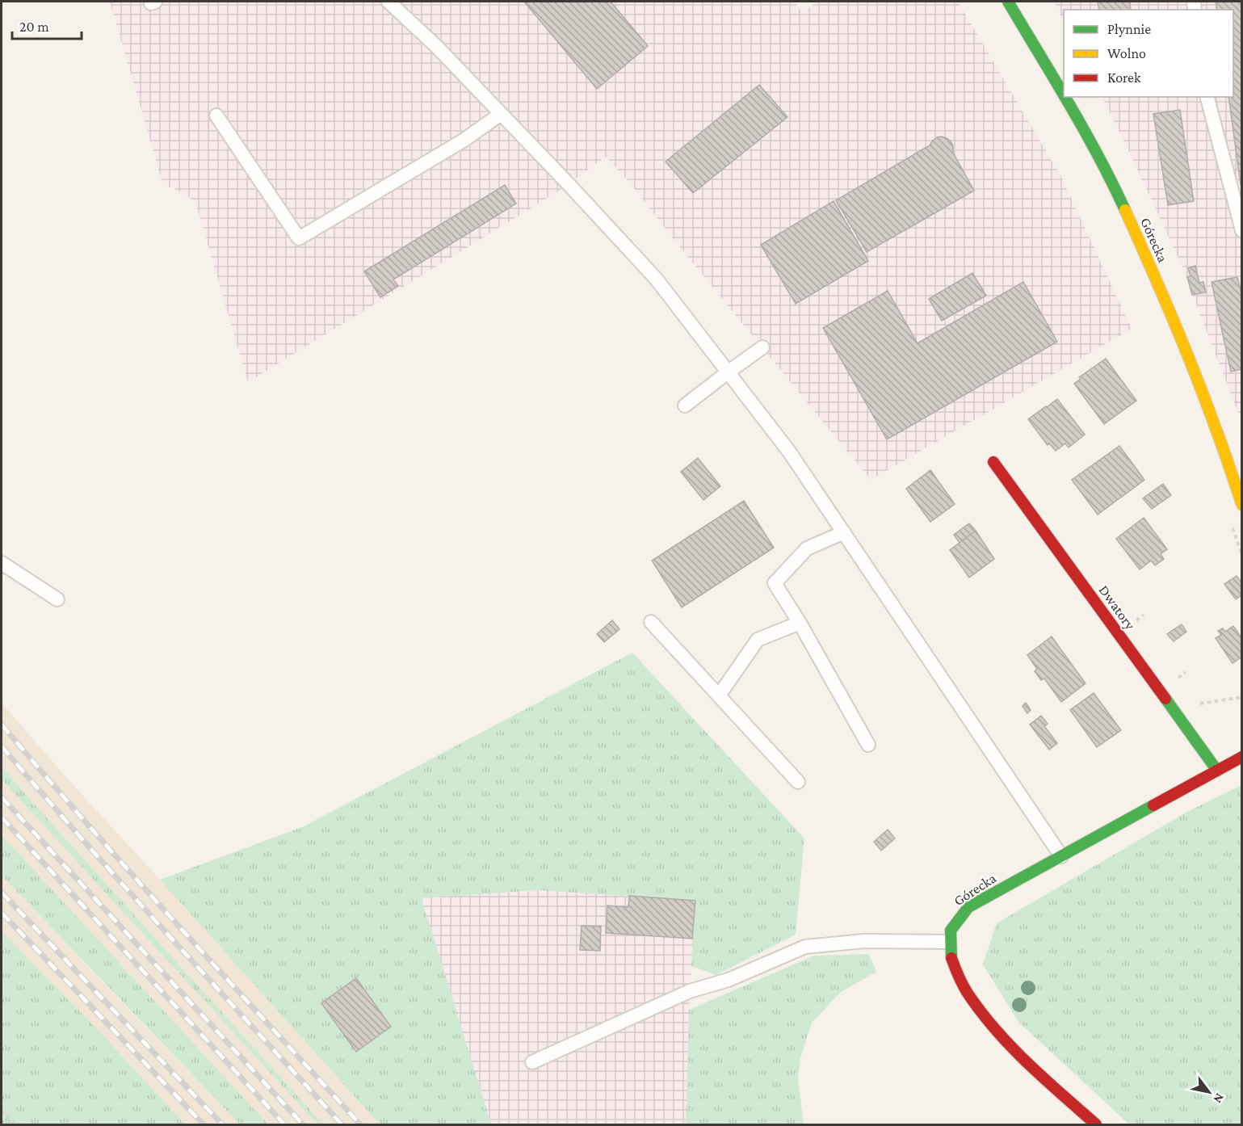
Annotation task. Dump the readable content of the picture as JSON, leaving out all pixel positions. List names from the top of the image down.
{
  "streets": {
    "street": ["Górecka", "Dwatory"]
  },
  "crossings": [
    ["Górecka", "Dwatory"]
  ],
  "legend": ["Płynnie", "Wolno", "Korek"],
  "scale_bar": "20 m",
  "north": "bottom right"
}
